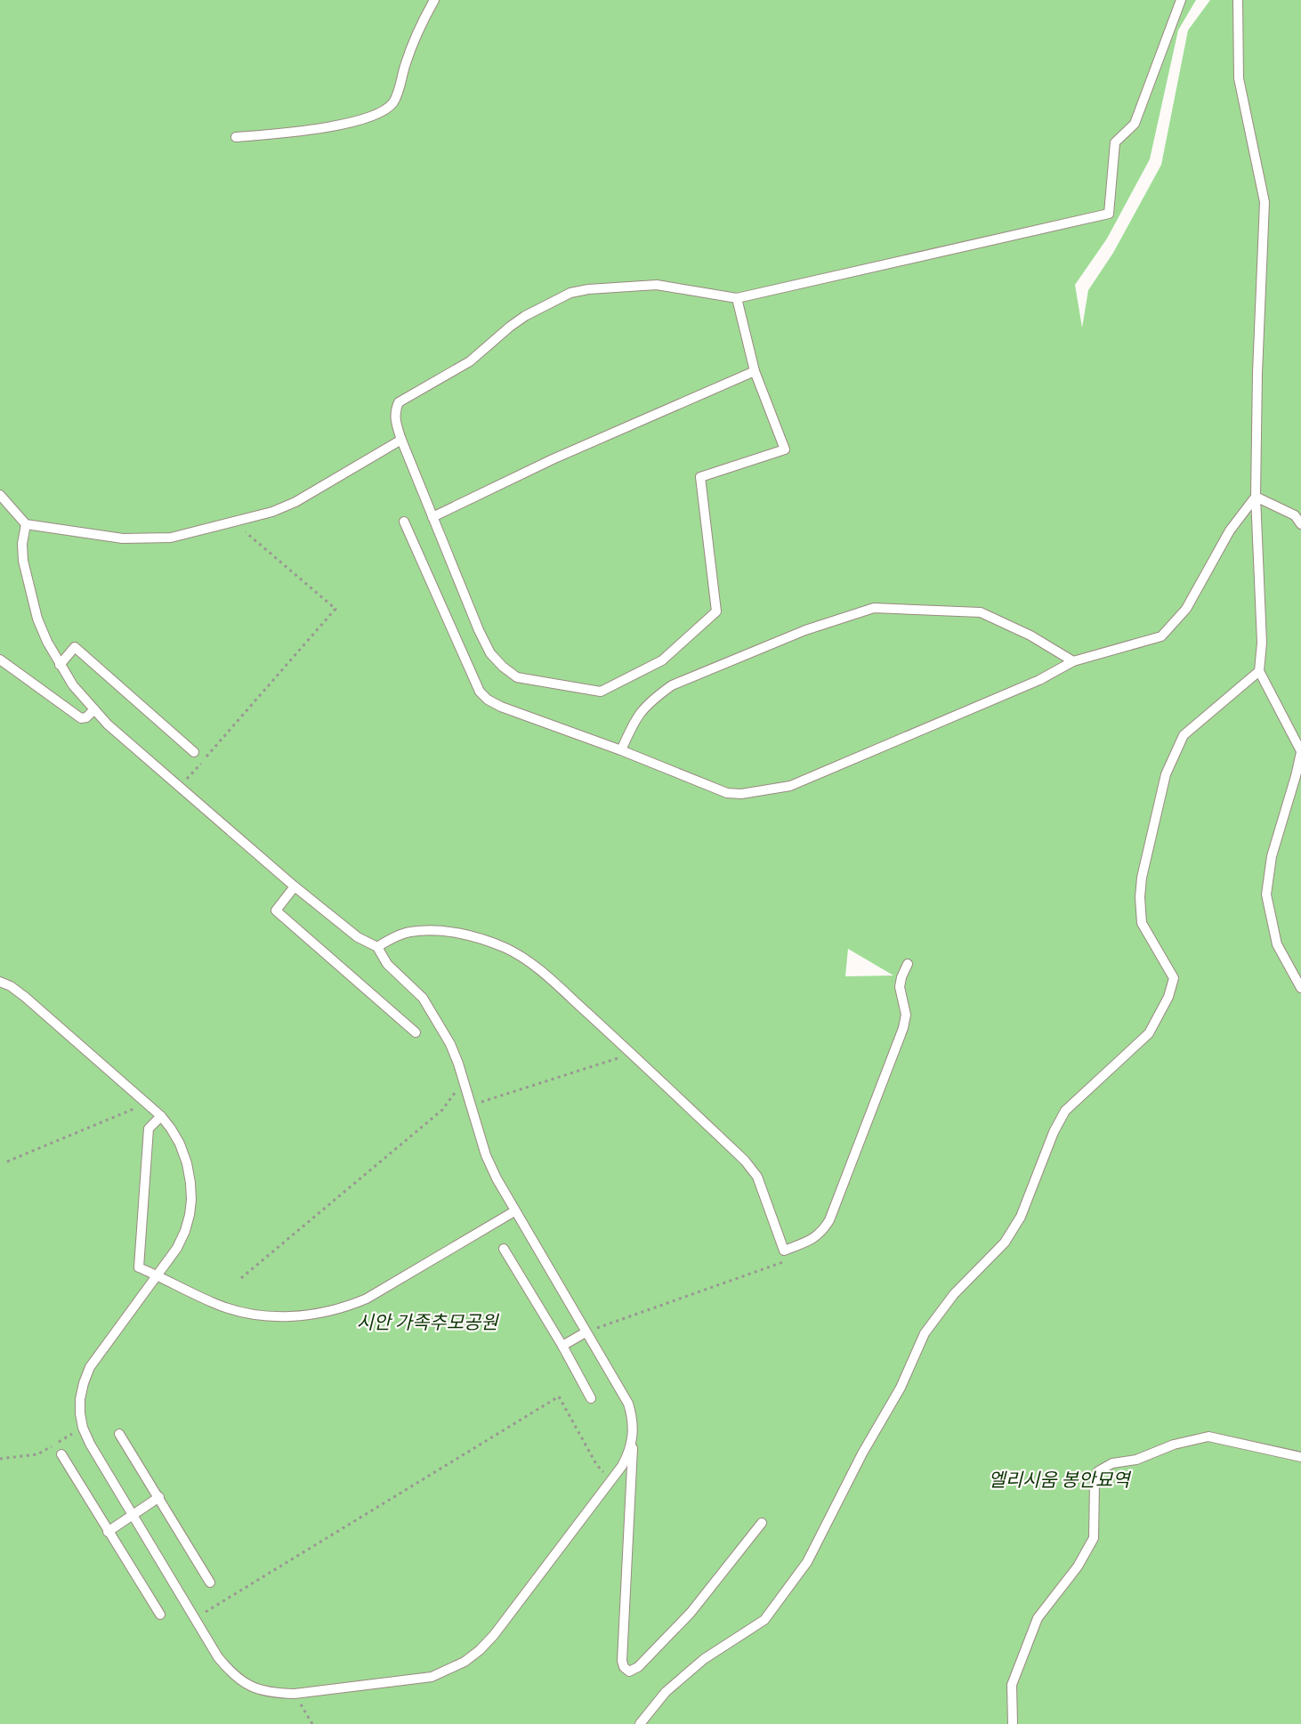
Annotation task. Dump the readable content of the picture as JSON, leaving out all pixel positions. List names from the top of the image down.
{
  "parks": ["시안 가족추모공원", "엘리시움 봉안묘역"]
}
